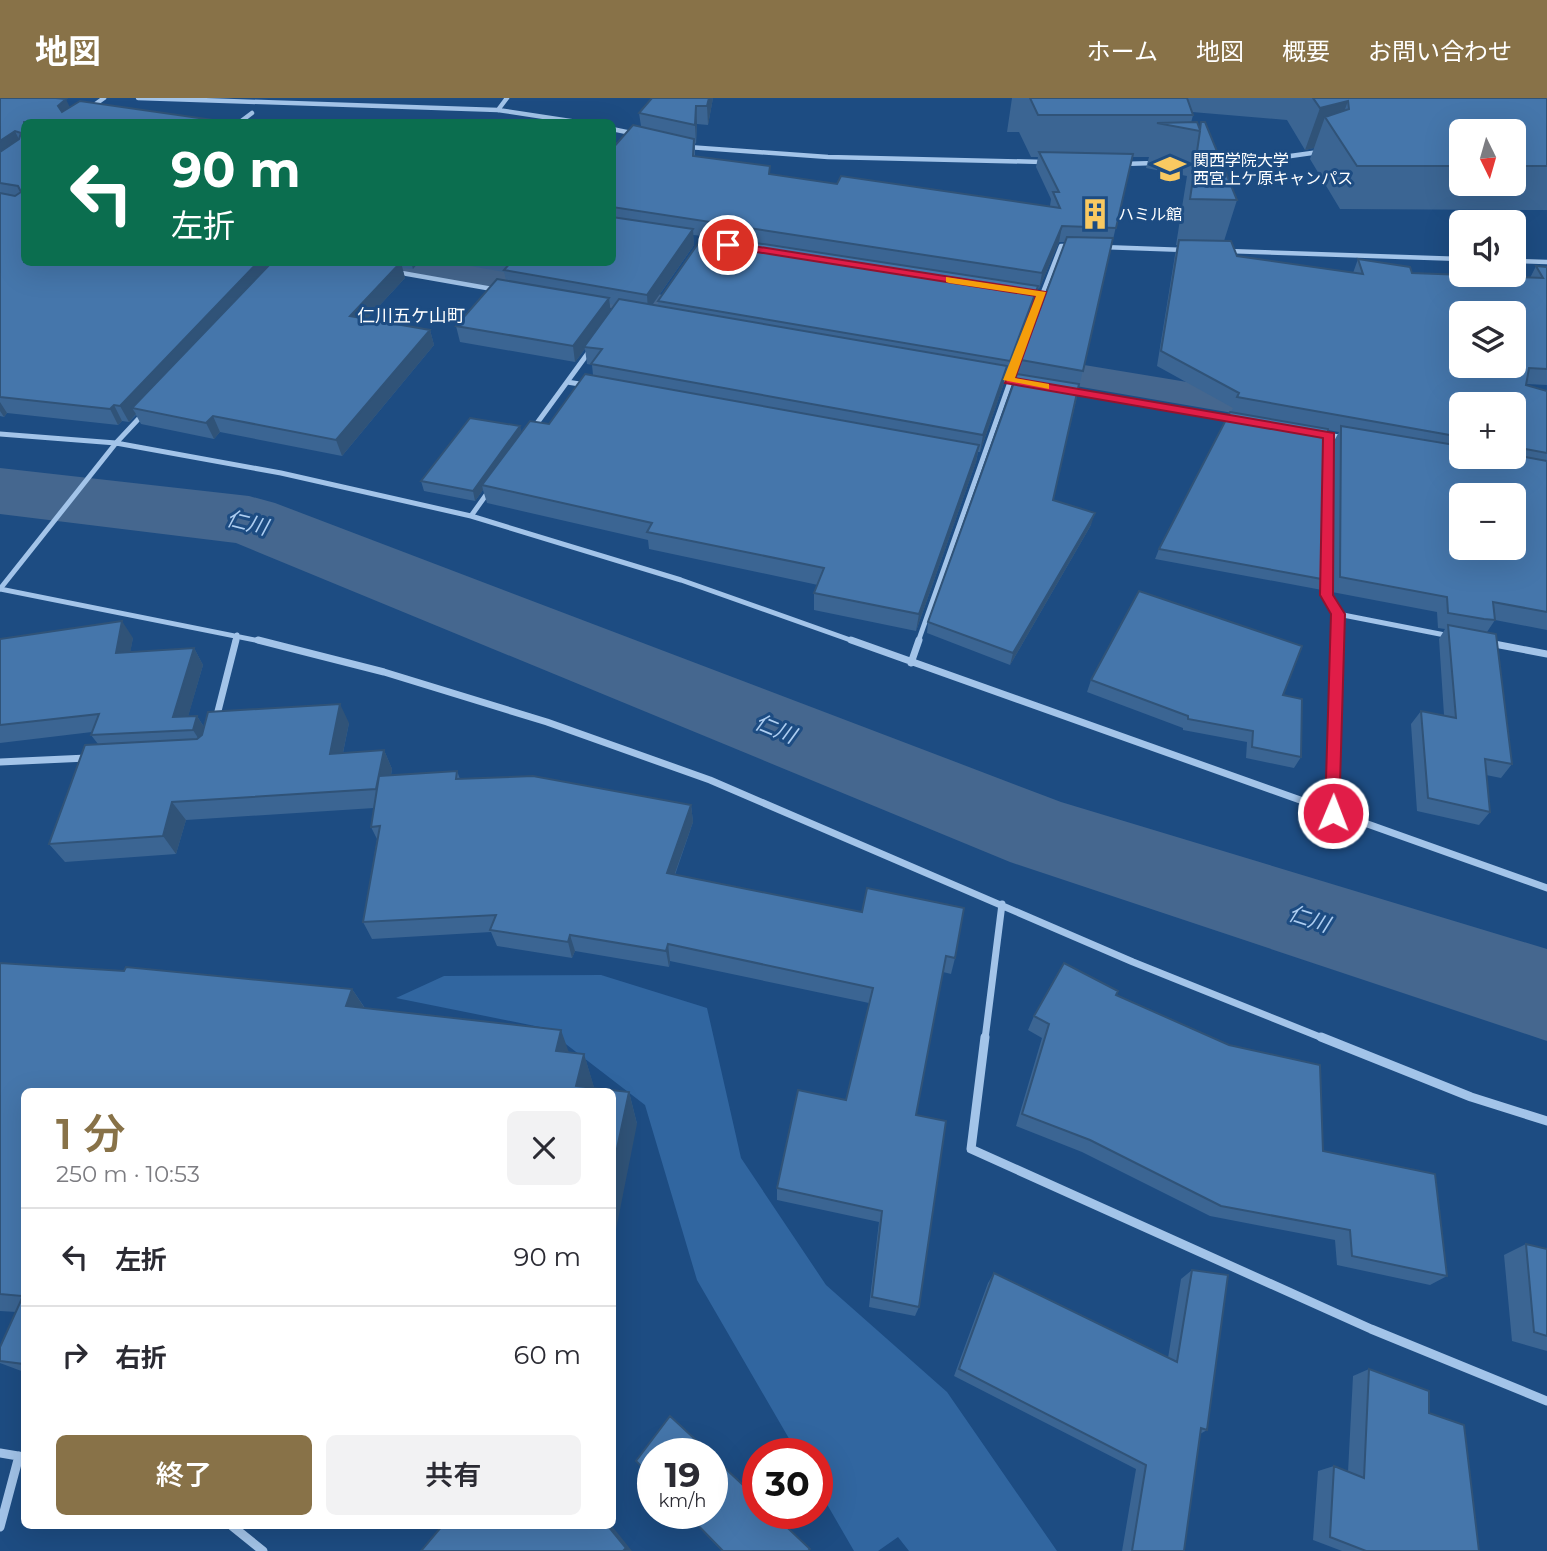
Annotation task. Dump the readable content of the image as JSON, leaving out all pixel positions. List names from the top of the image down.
{
  "districts": ["仁川五ケ山町"],
  "water": ["仁川"],
  "places": {
    "school or university": ["関西学院大学 西宮上ケ原キャンパス"],
    "building": ["ハミル館"]
  },
  "north": "bottom",
  "page": {
    "header": "地図",
    "nav": [
      "ホーム",
      "地図",
      "概要",
      "お問い合わせ"
    ],
    "map_buttons": ["+", "−"],
    "turn": ["90 m", "左折"],
    "heading": ["1 分", "250 m · 10:53"],
    "list": [
      {
        "name": "左折",
        "value": "90 m"
      },
      {
        "name": "右折",
        "value": "60 m"
      }
    ],
    "buttons": ["終了", "共有"],
    "speed": "19 km/h",
    "limit": "30"
  }
}
